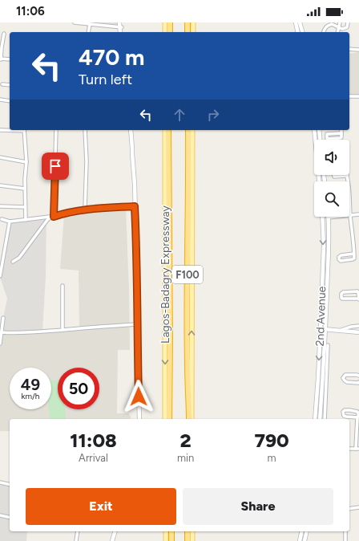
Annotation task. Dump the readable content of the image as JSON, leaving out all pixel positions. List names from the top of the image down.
{
  "streets": {
    "highway": ["Lagos-Badagry Expressway", "F100"],
    "street": ["2nd Avenue"]
  },
  "page": {
    "status": "11:06",
    "turn": ["470 m", "Turn left"],
    "speed": "49 km/h",
    "limit": "50",
    "eta": [
      "11:08",
      "Arrival",
      "2",
      "min",
      "790",
      "m"
    ],
    "buttons": ["Exit", "Share"]
  }
}
